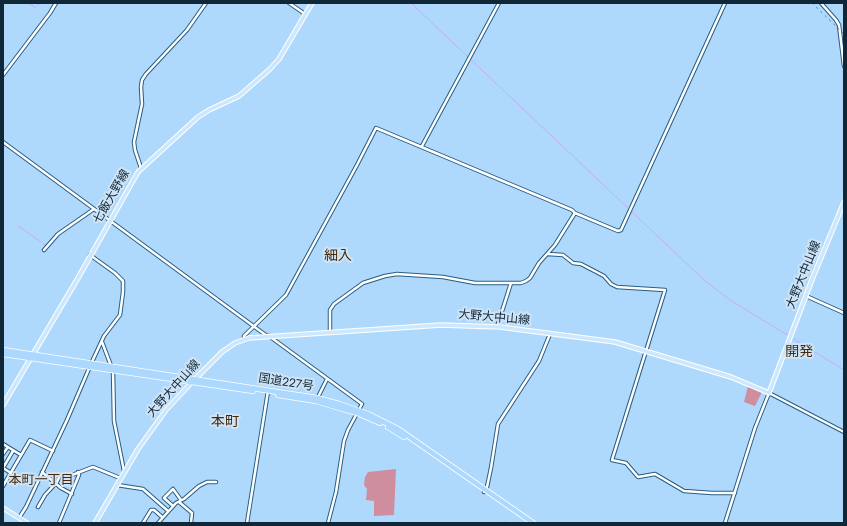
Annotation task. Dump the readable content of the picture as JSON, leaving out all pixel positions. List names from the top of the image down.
{
  "streets": {
    "highway": ["国道227号"],
    "main road": ["七飯大野線", "大野大中山線"]
  },
  "crossings": [
    ["七飯大野線", "国道227号"],
    ["大野大中山線", "国道227号"]
  ],
  "districts": [
    "細入",
    "開発",
    "本町",
    "本町一丁目"
  ]
}
